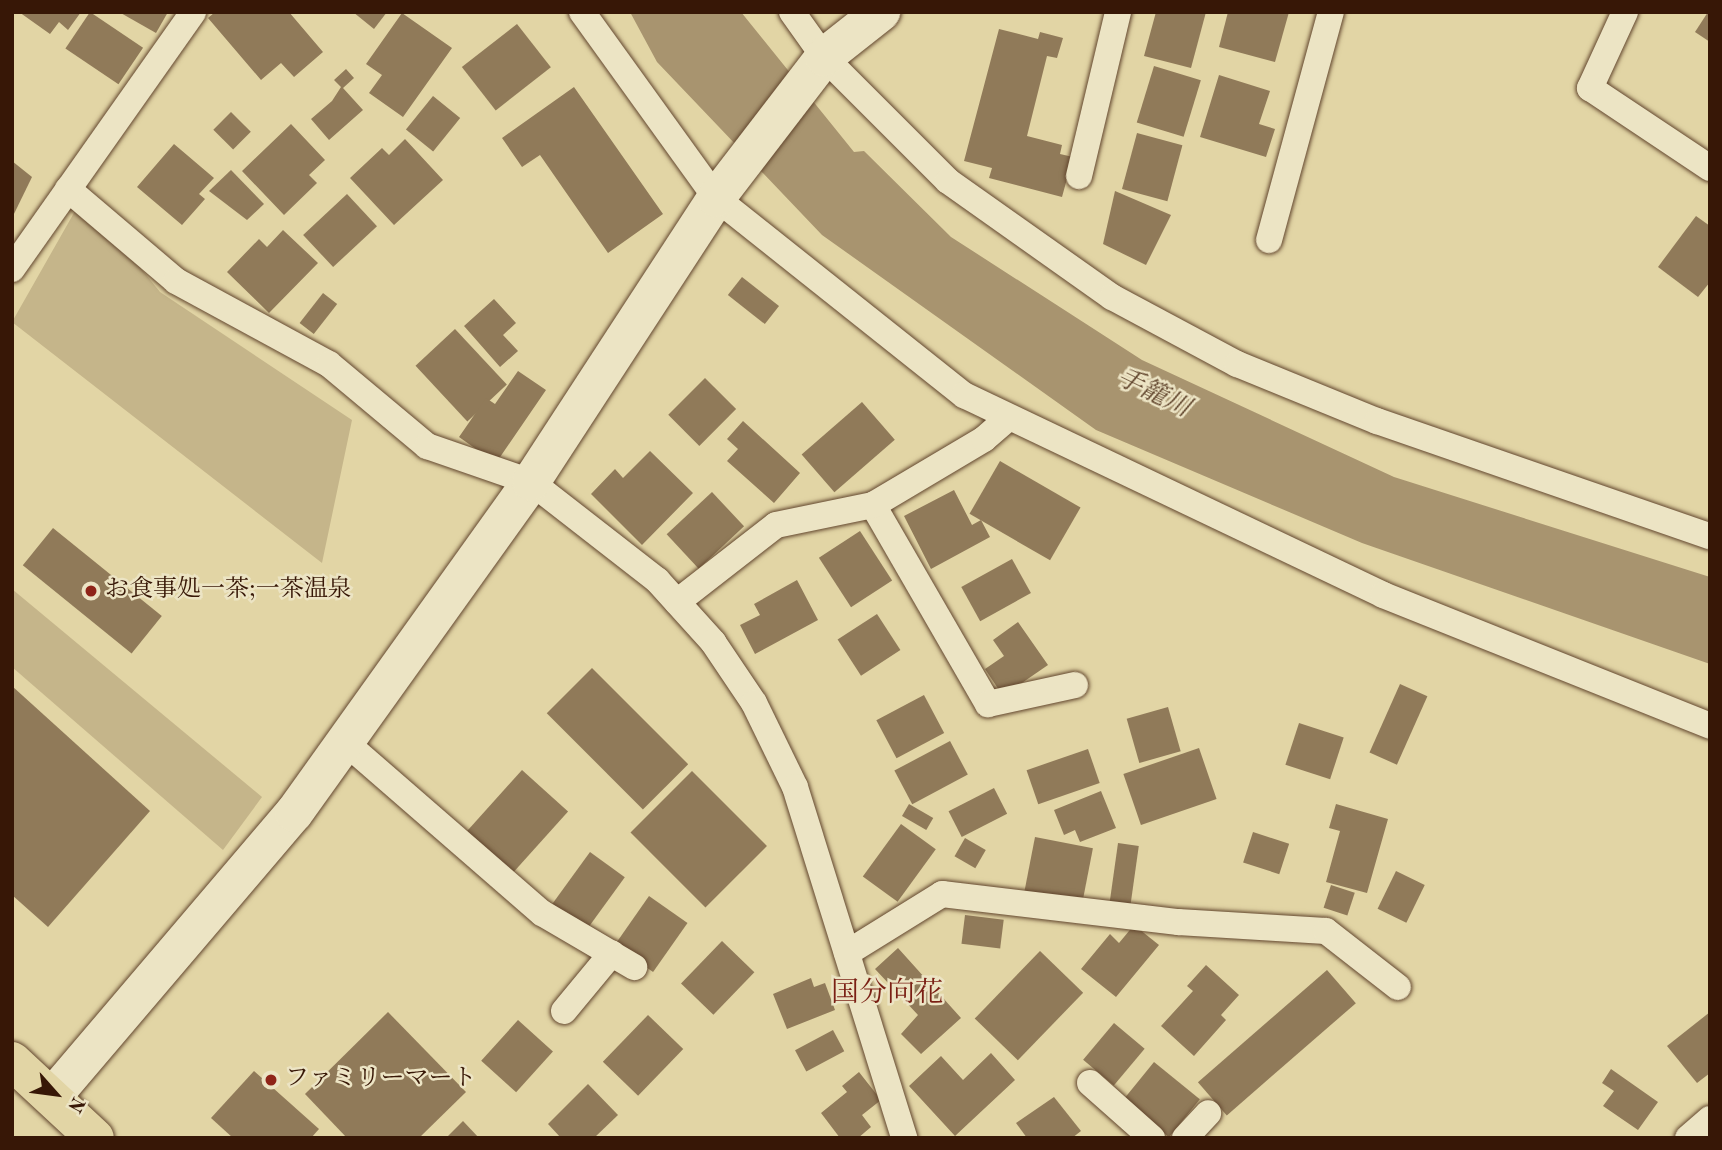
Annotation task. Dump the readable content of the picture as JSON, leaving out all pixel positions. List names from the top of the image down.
{
  "districts": ["国分向花"],
  "water": ["手籠川"],
  "places": ["お食事処一茶;一茶温泉", "ファミリーマート"],
  "north": "bottom right"
}
